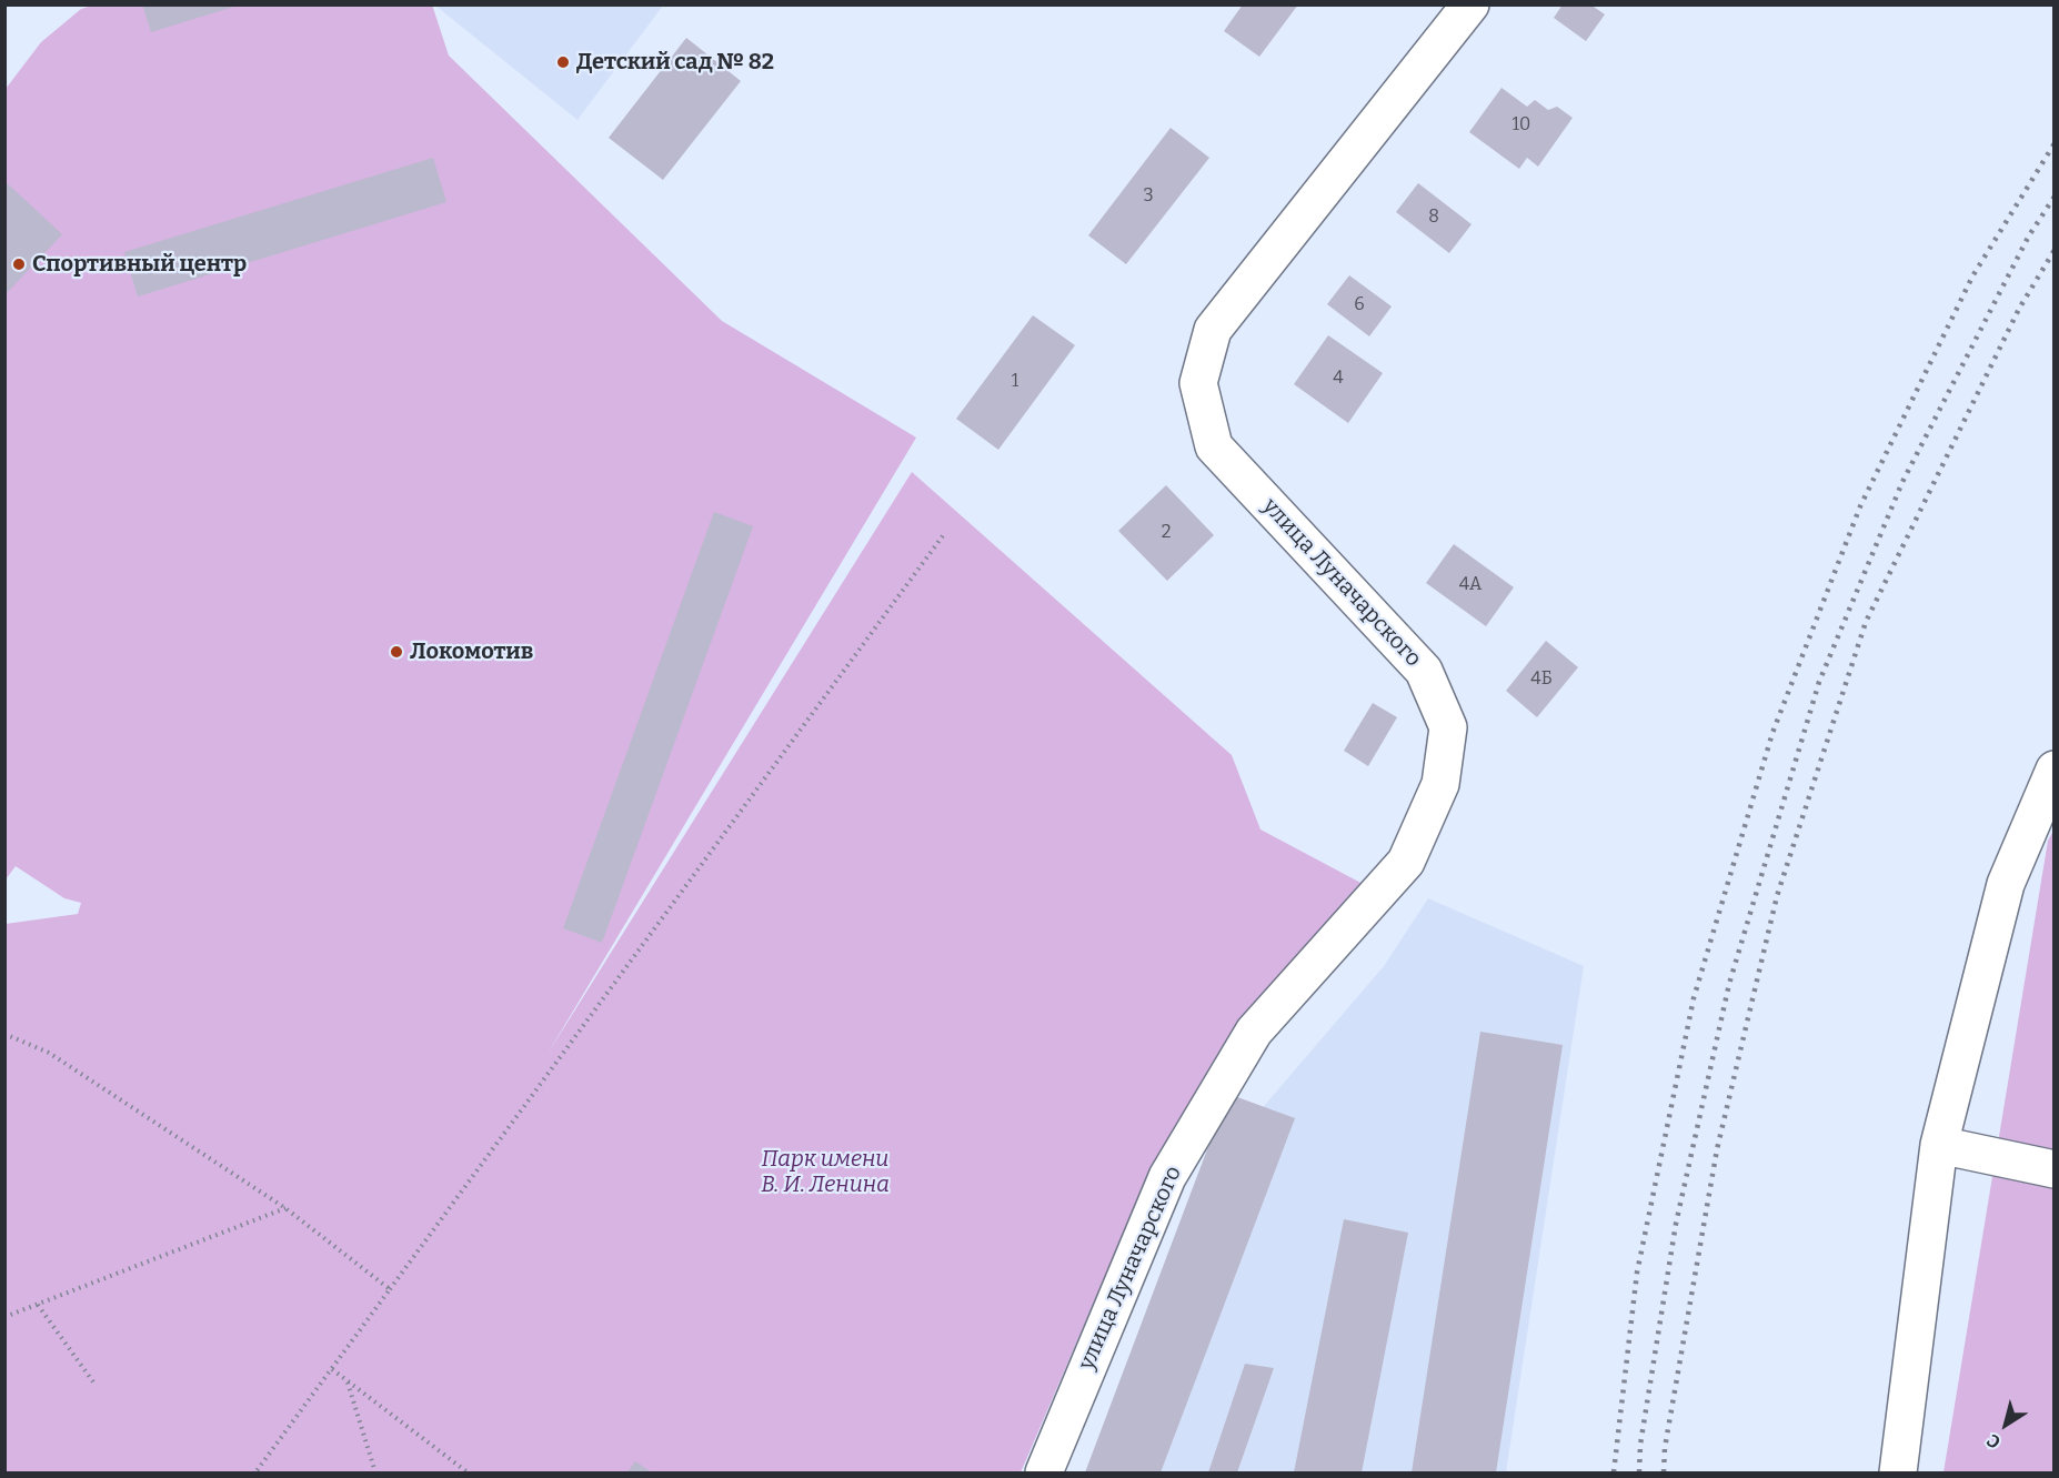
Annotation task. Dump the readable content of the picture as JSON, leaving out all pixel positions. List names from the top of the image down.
{
  "streets": {
    "street": ["улица Луначарского"]
  },
  "parks": ["Парк имени В. И. Ленина"],
  "places": ["Детский сад № 82", "Спортивный центр", "Локомотив"],
  "house_numbers": [
    "10",
    "3",
    "8",
    "6",
    "4",
    "1",
    "2",
    "4А",
    "4Б"
  ],
  "north": "bottom left"
}
